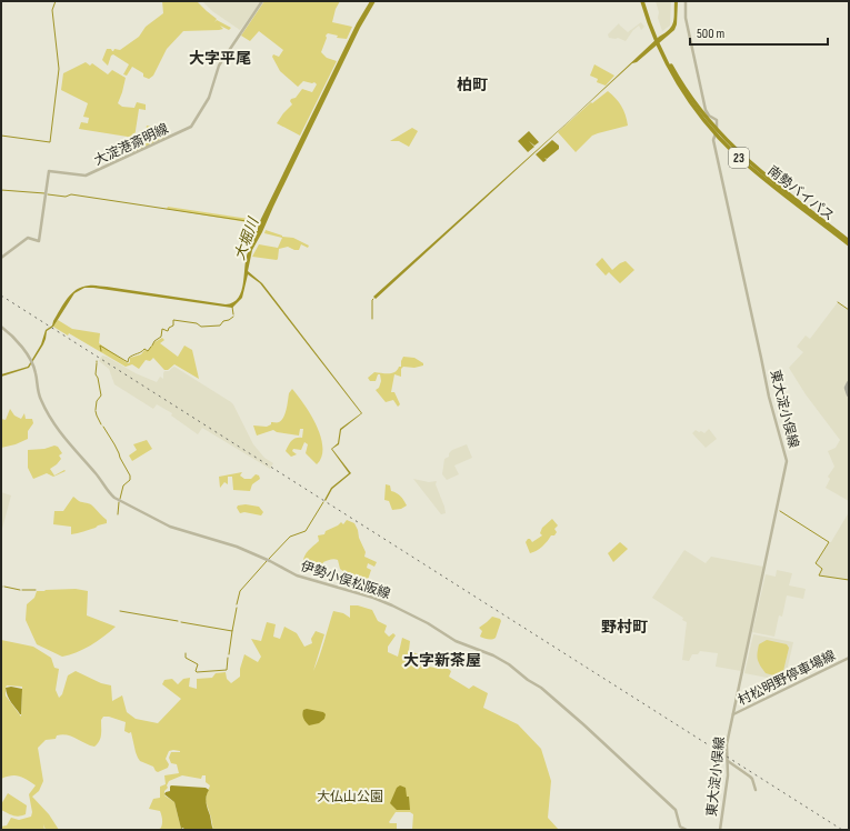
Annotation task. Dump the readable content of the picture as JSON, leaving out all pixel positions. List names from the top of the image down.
{
  "streets": {
    "highway": ["23", "南勢バイパス"],
    "main road": [
      "大淀港斎明線",
      "東大淀小俣線",
      "伊勢小俣松阪線",
      "村松明野停車場線"
    ]
  },
  "crossings": [
    ["南勢バイパス", "東大淀小俣線"],
    ["東大淀小俣線", "村松明野停車場線"]
  ],
  "districts": [
    "大字平尾",
    "柏町",
    "野村町",
    "大字新茶屋"
  ],
  "water": ["大堀川"],
  "parks": ["大仏山公園"],
  "scale_bar": "500 m"
}
